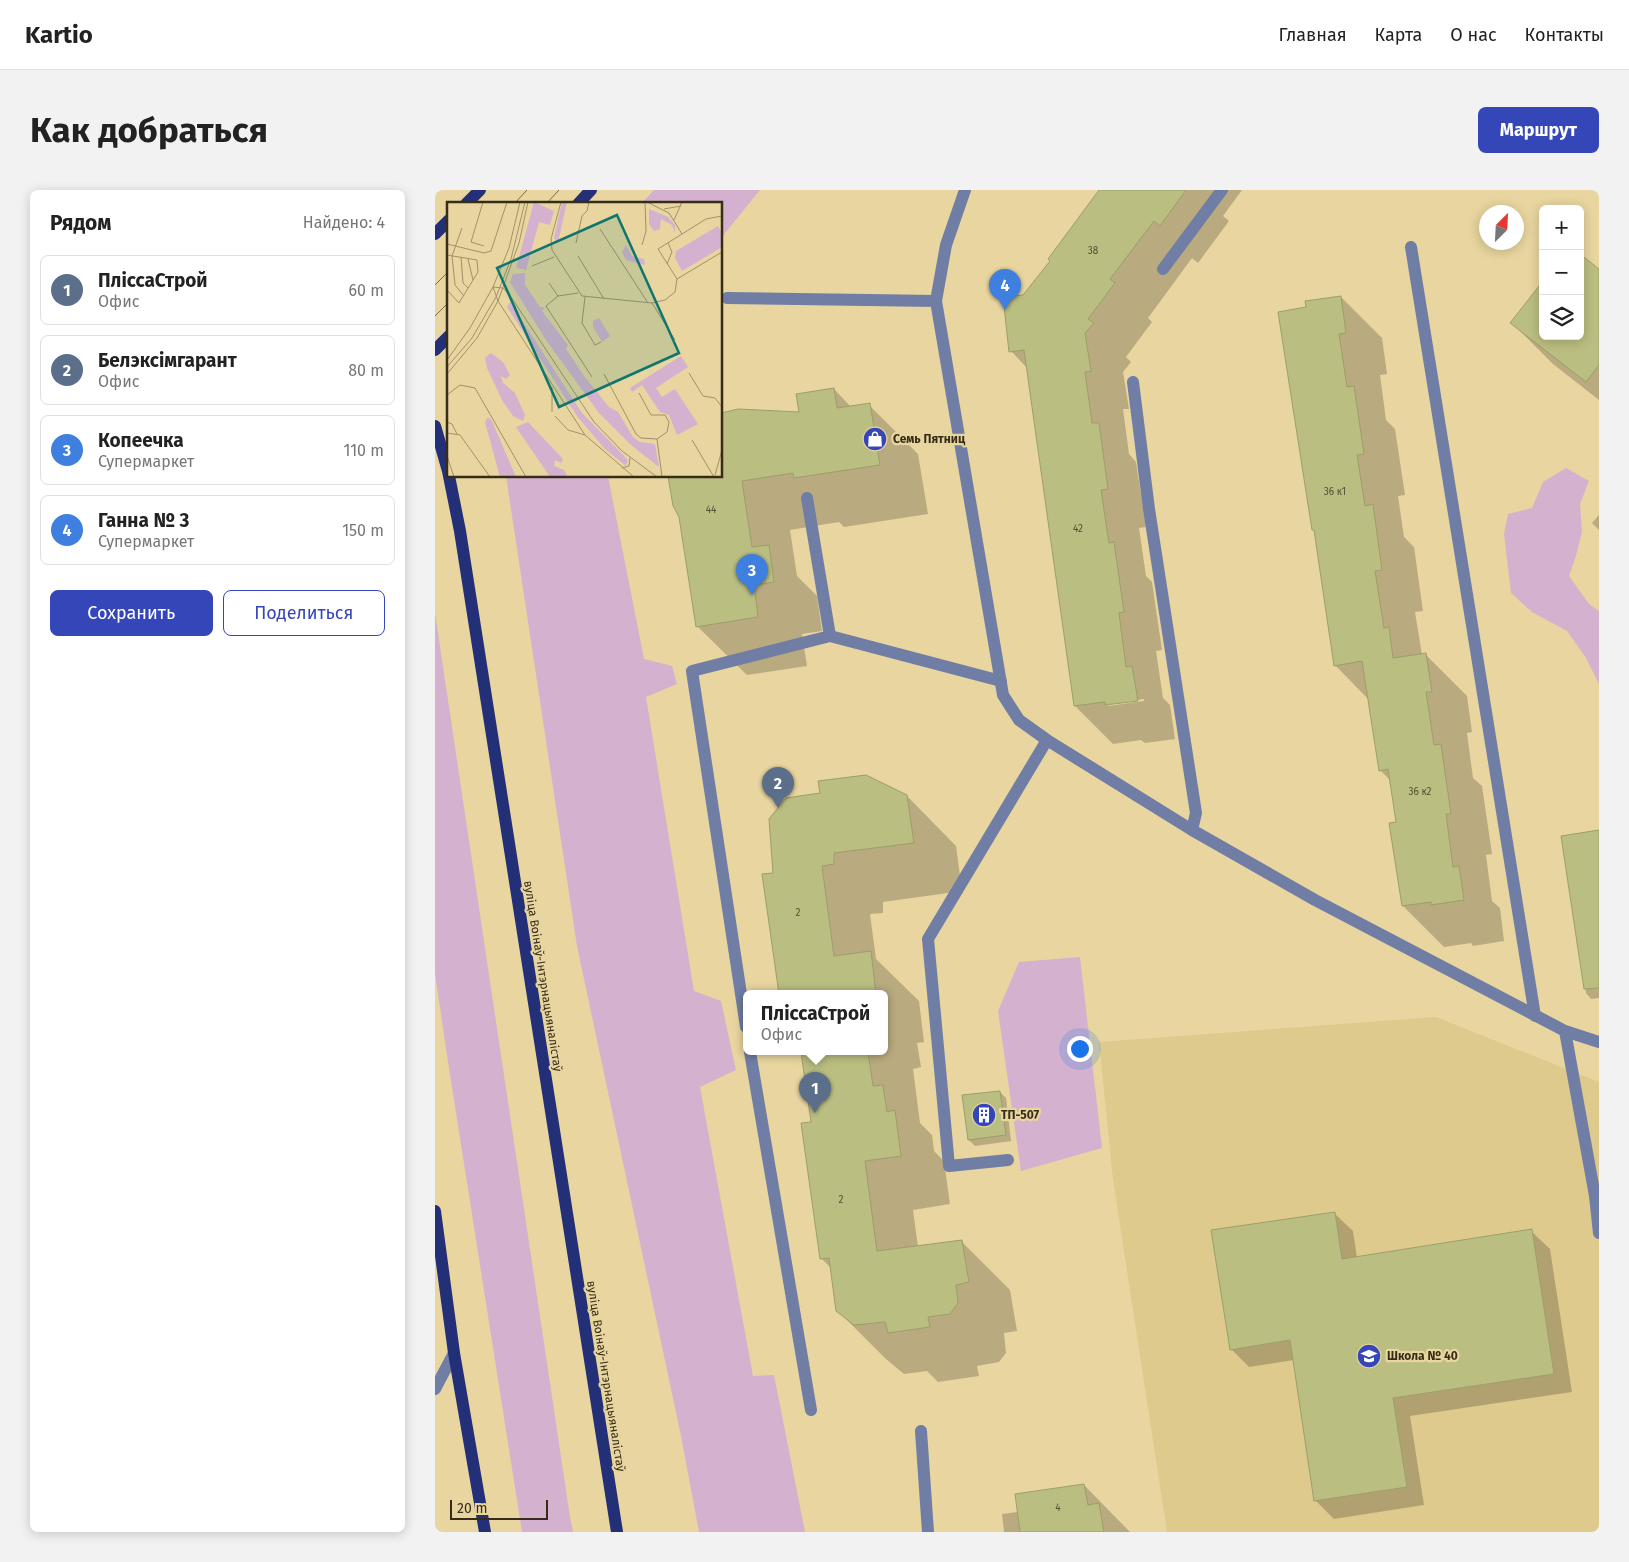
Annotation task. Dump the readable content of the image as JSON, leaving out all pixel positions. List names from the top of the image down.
{
  "streets": {
    "main road": ["вуліца Воінаў-Інтэрнацыяналістаў"]
  },
  "places": {
    "shop": ["Семь Пятниц"],
    "building": ["ТП-507"],
    "school or university": ["Школа № 40"]
  },
  "house_numbers": [
    "38",
    "36 к1",
    "44",
    "42",
    "36 к2",
    "2",
    "2",
    "4"
  ],
  "scale_bar": "20 m",
  "north": "top right",
  "page": {
    "header": "Kartio",
    "nav": [
      "Главная",
      "Карта",
      "О нас",
      "Контакты"
    ],
    "buttons": [
      "Маршрут",
      ["Сохранить", "Поделиться"]
    ],
    "title": "Как добраться",
    "heading": ["Рядом", "Найдено: 4"],
    "map_buttons": ["+", "−"],
    "list": [
      {
        "mark": "1",
        "name": "ПліссаСтрой",
        "note": "Офис",
        "value": "60 m"
      },
      {
        "mark": "2",
        "name": "Белэксімгарант",
        "note": "Офис",
        "value": "80 m"
      },
      {
        "mark": "3",
        "name": "Копеечка",
        "note": "Супермаркет",
        "value": "110 m"
      },
      {
        "mark": "4",
        "name": "Ганна № 3",
        "note": "Супермаркет",
        "value": "150 m"
      }
    ],
    "pins": [
      "4",
      "3",
      "2",
      "1"
    ],
    "popup": ["ПліссаСтрой", "Офис"],
    "scale": "20 m"
  }
}
